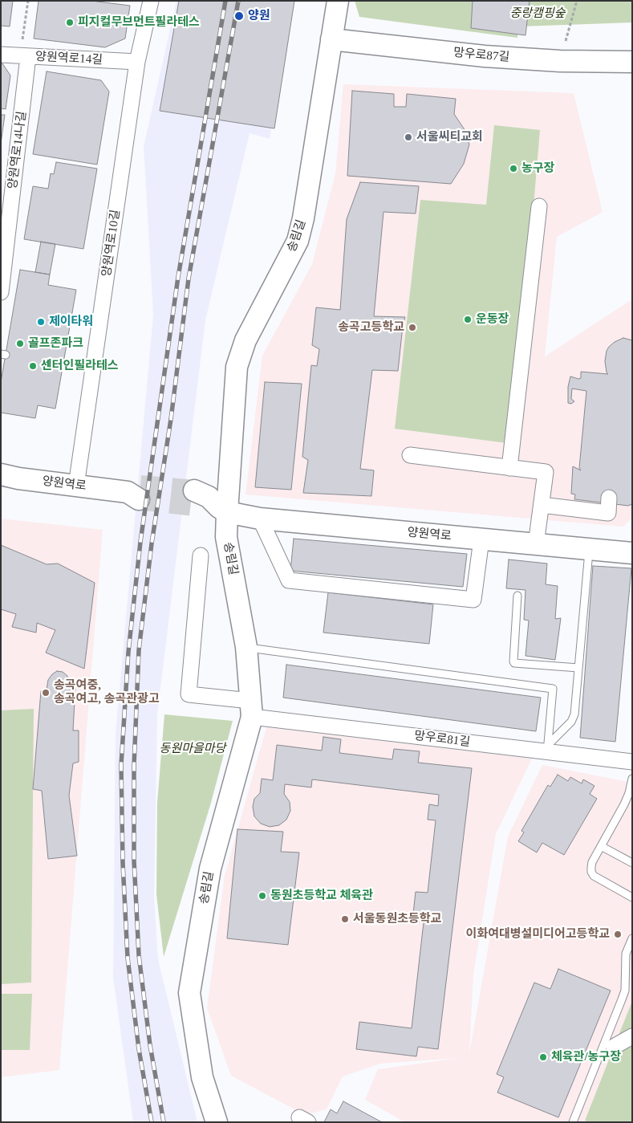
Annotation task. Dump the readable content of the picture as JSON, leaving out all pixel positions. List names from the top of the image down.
{
  "streets": {
    "street": [
      "망우로87길",
      "양원역로14길",
      "양원역로14나길",
      "송림길",
      "양원역로10길",
      "양원역로",
      "망우로81길"
    ]
  },
  "crossings": [
    ["망우로87길", "송림길"],
    ["양원역로14길", "양원역로14나길"],
    ["양원역로14길", "양원역로10길"],
    ["송림길", "양원역로"],
    ["송림길", "망우로81길"],
    ["양원역로10길", "양원역로"]
  ],
  "parks": ["중랑캠핑숲", "동원마을마당"],
  "places": [
    "양원",
    "피지컬무브먼트필라테스",
    "서울씨티교회",
    "농구장",
    "운동장",
    "제이타워",
    "송곡고등학교",
    "골프존파크",
    "센터인필라테스",
    "송곡여중, 송곡여고, 송곡관광고",
    "동원초등학교 체육관",
    "서울동원초등학교",
    "이화여대병설미디어고등학교",
    "체육관/농구장"
  ]
}
